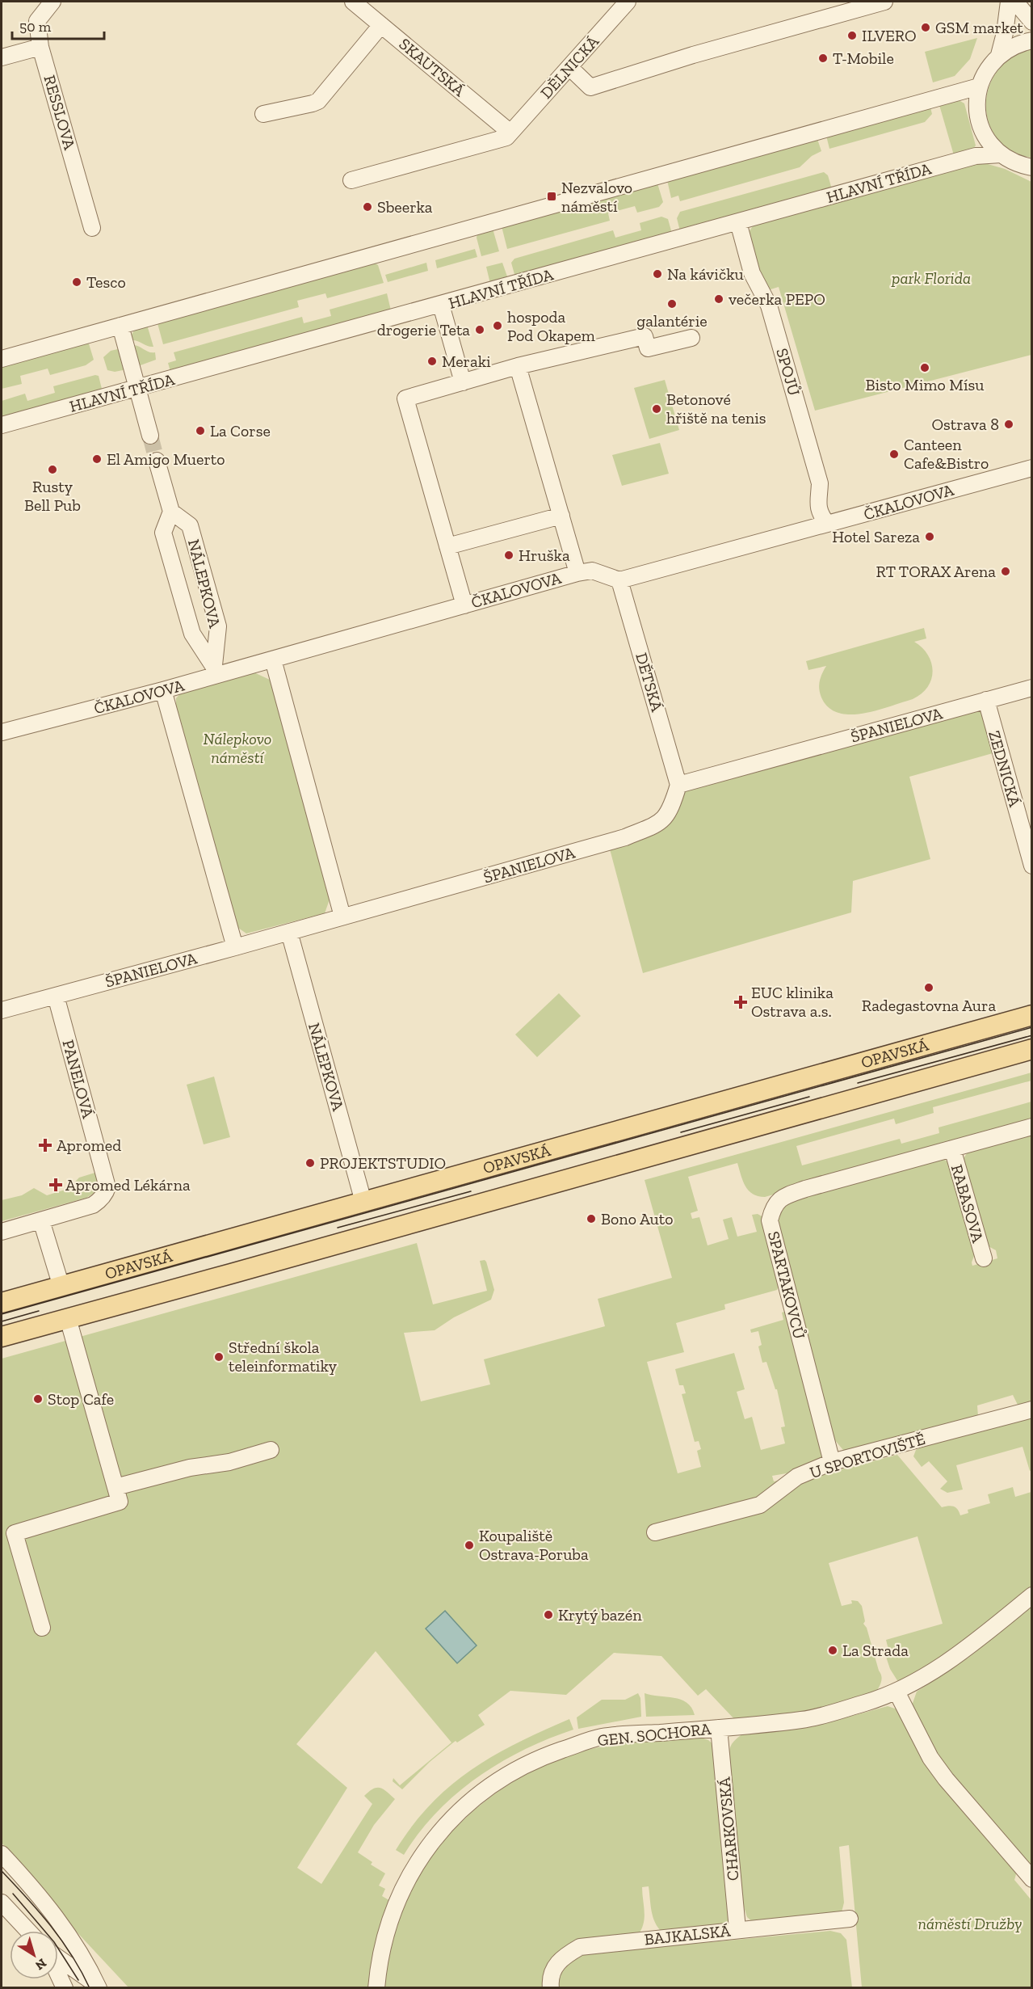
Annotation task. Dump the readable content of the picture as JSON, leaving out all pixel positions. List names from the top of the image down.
{
  "streets": {
    "main road": ["OPAVSKÁ"],
    "street": [
      "SKAUTSKÁ",
      "DĚLNICKÁ",
      "RESSLOVA",
      "HLAVNÍ TŘÍDA",
      "SPOJŮ",
      "ČKALOVOVA",
      "NÁLEPKOVA",
      "DĚTSKÁ",
      "ŠPANIELOVA",
      "ZEDNICKÁ",
      "PANELOVÁ",
      "RABASOVA",
      "SPARTAKOVCŮ",
      "U SPORTOVIŠTĚ",
      "GEN. SOCHORA",
      "CHARKOVSKÁ",
      "BAJKALSKÁ"
    ]
  },
  "crossings": [
    ["SKAUTSKÁ", "DĚLNICKÁ"],
    ["HLAVNÍ TŘÍDA", "SPOJŮ"],
    ["SPOJŮ", "ČKALOVOVA"],
    ["ČKALOVOVA", "NÁLEPKOVA"],
    ["ČKALOVOVA", "DĚTSKÁ"],
    ["NÁLEPKOVA", "ŠPANIELOVA"],
    ["NÁLEPKOVA", "OPAVSKÁ"],
    ["DĚTSKÁ", "ŠPANIELOVA"],
    ["ŠPANIELOVA", "ZEDNICKÁ"],
    ["ŠPANIELOVA", "PANELOVÁ"],
    ["RABASOVA", "SPARTAKOVCŮ"],
    ["SPARTAKOVCŮ", "U SPORTOVIŠTĚ"],
    ["GEN. SOCHORA", "CHARKOVSKÁ"],
    ["CHARKOVSKÁ", "BAJKALSKÁ"]
  ],
  "parks": ["park Florida", "Nálepkovo náměstí", "náměstí Družby"],
  "places": {
    "other": [
      "GSM market",
      "ILVERO",
      "T-Mobile",
      "Sbeerka",
      "Na kávičku",
      "Tesco",
      "večerka PEPO",
      "galantérie",
      "hospoda Pod Okapem",
      "drogerie Teta",
      "Meraki",
      "Bisto Mimo Mísu",
      "Betonové hřiště na tenis",
      "Ostrava 8",
      "La Corse",
      "Canteen Cafe&Bistro",
      "El Amigo Muerto",
      "Rusty Bell Pub",
      "Hotel Sareza",
      "Hruška",
      "RT TORAX Arena",
      "Radegastovna Aura",
      "PROJEKTSTUDIO",
      "Bono Auto",
      "Střední škola teleinformatiky",
      "Stop Cafe",
      "Koupaliště Ostrava-Poruba",
      "Krytý bazén",
      "La Strada"
    ],
    "transit": ["Nezvalovo náměstí"],
    "health": ["EUC klinika Ostrava a.s.", "Apromed", "Apromed Lékárna"]
  },
  "scale_bar": "50 m",
  "north": "bottom right"
}
